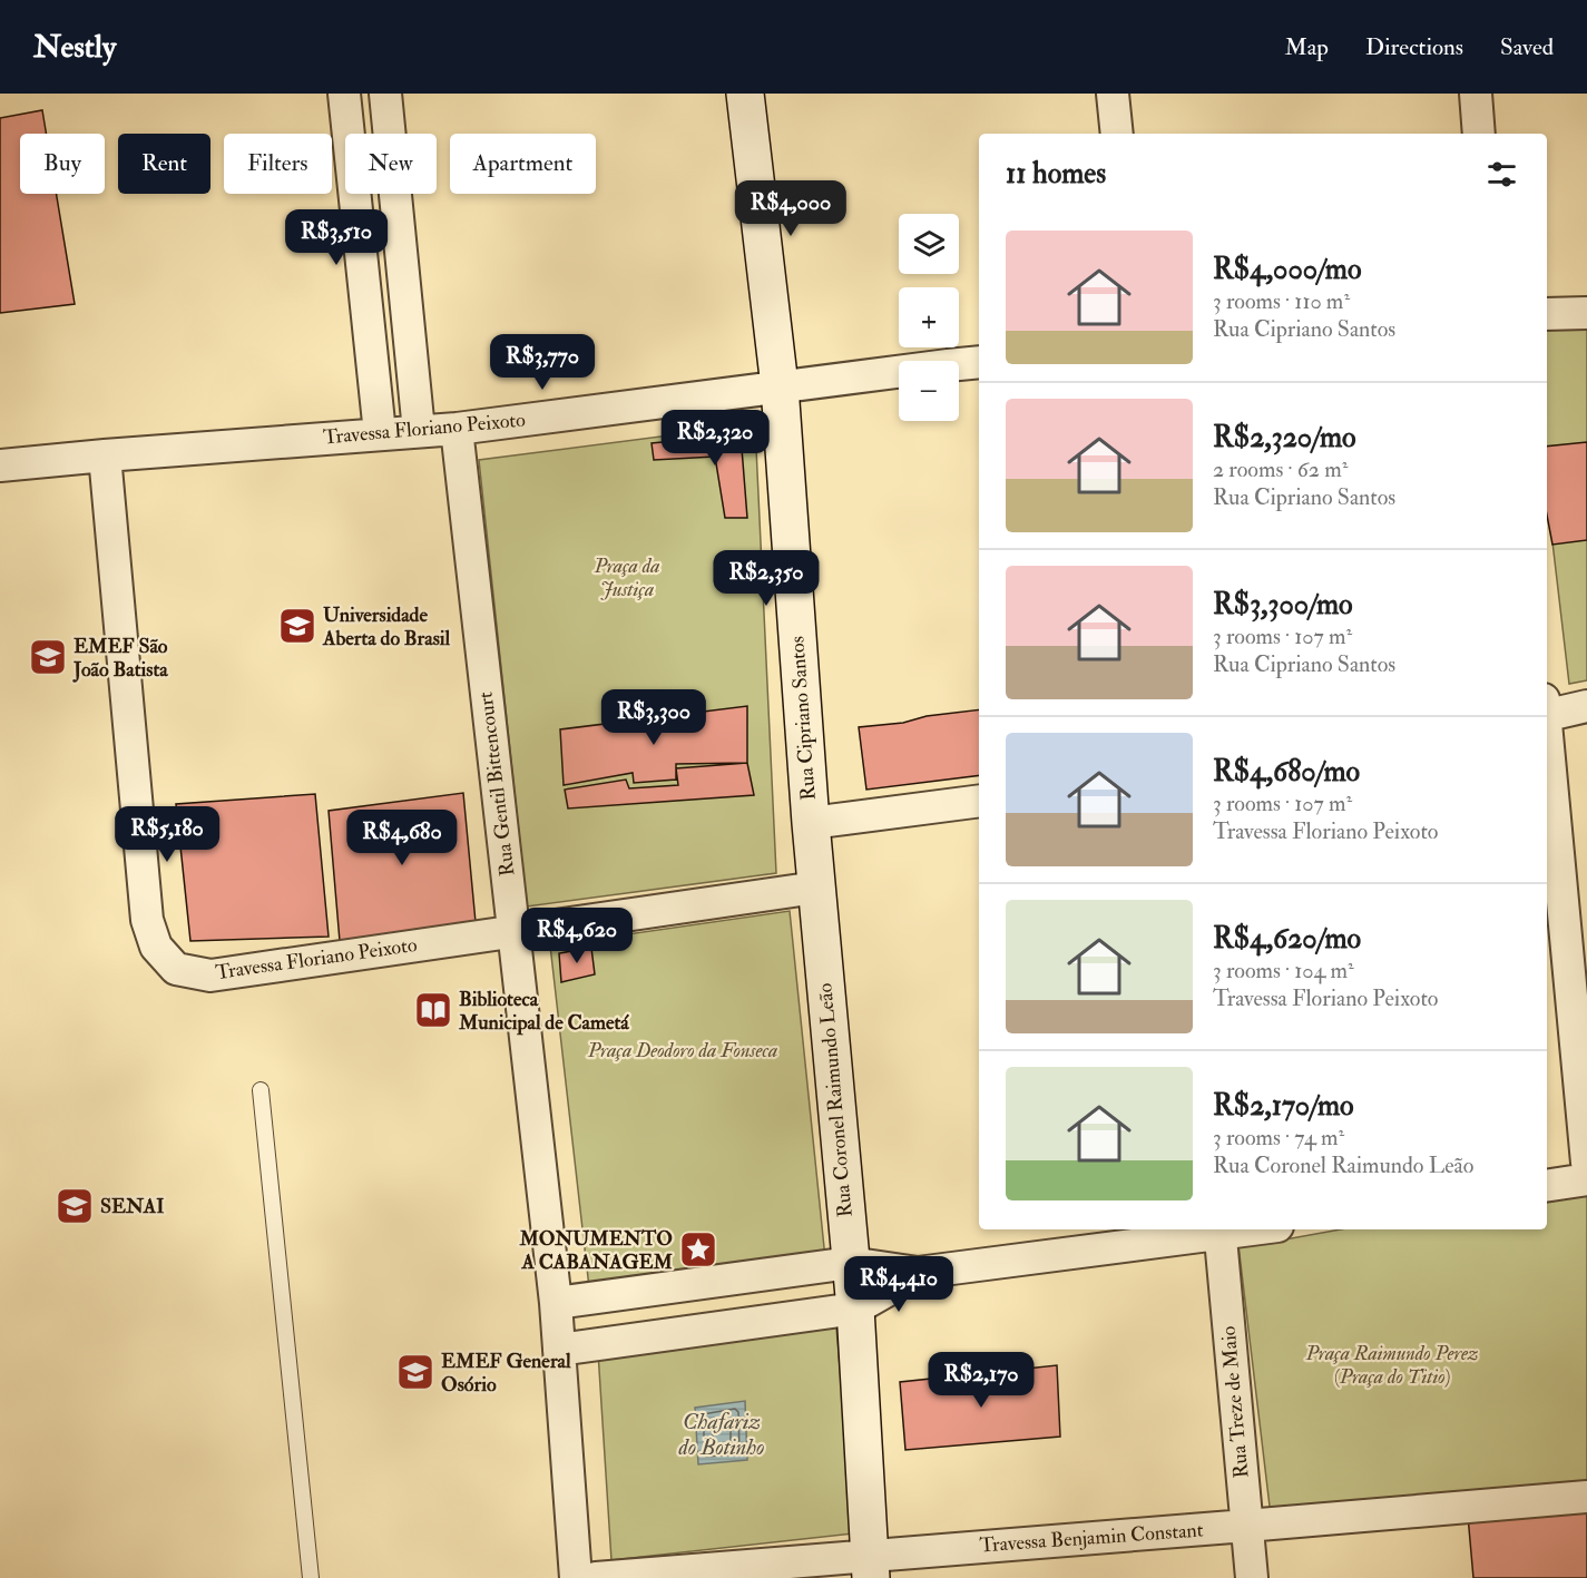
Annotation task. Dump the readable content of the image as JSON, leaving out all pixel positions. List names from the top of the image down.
{
  "streets": {
    "main road": ["Rua Cipriano Santos", "Rua Coronel Raimundo Leão"],
    "street": [
      "Travessa Floriano Peixoto",
      "Rua Gentil Bittencourt",
      "Rua Treze de Maio",
      "Travessa Benjamin Constant"
    ]
  },
  "crossings": [
    ["Travessa Floriano Peixoto", "Rua Cipriano Santos"],
    ["Travessa Floriano Peixoto", "Rua Gentil Bittencourt"],
    ["Travessa Floriano Peixoto", "Rua Coronel Raimundo Leão"],
    ["Rua Cipriano Santos", "Rua Coronel Raimundo Leão"],
    ["Rua Coronel Raimundo Leão", "Travessa Benjamin Constant"],
    ["Rua Treze de Maio", "Travessa Benjamin Constant"]
  ],
  "water": ["Chafariz do Botinho"],
  "parks": ["Praça da Justiça", "Praça Deodoro da Fonseca", "Praça Raimundo Perez (Praça do Titio)"],
  "places": {
    "school or university": [
      "Universidade Aberta do Brasil",
      "EMEF São João Batista",
      "SENAI",
      "EMEF General Osório"
    ],
    "library": ["Biblioteca Municipal de Cametá"],
    "place": ["MONUMENTO A CABANAGEM"]
  },
  "page": {
    "header": "Nestly",
    "nav": ["Map", "Directions", "Saved"],
    "chip": [
      "Buy",
      "Rent",
      "Filters",
      "New",
      "Apartment"
    ],
    "heading": "11 homes",
    "price": [
      "R$4,000",
      "R$3,510",
      "R$3,770",
      "R$2,320",
      "R$2,350",
      "R$3,300",
      "R$5,180",
      "R$4,680",
      "R$4,620",
      "R$4,410",
      "R$2,170"
    ],
    "map_buttons": ["+", "−"],
    "list": [
      {
        "name": "R$4,000/mo",
        "note": "3 rooms · 110 m² · Rua Cipriano Santos"
      },
      {
        "name": "R$2,320/mo",
        "note": "2 rooms · 62 m² · Rua Cipriano Santos"
      },
      {
        "name": "R$3,300/mo",
        "note": "3 rooms · 107 m² · Rua Cipriano Santos"
      },
      {
        "name": "R$4,680/mo",
        "note": "3 rooms · 107 m² · Travessa Floriano Peixoto"
      },
      {
        "name": "R$4,620/mo",
        "note": "3 rooms · 104 m² · Travessa Floriano Peixoto"
      },
      {
        "name": "R$2,170/mo",
        "note": "3 rooms · 74 m² · Rua Coronel Raimundo Leão"
      }
    ]
  }
}
